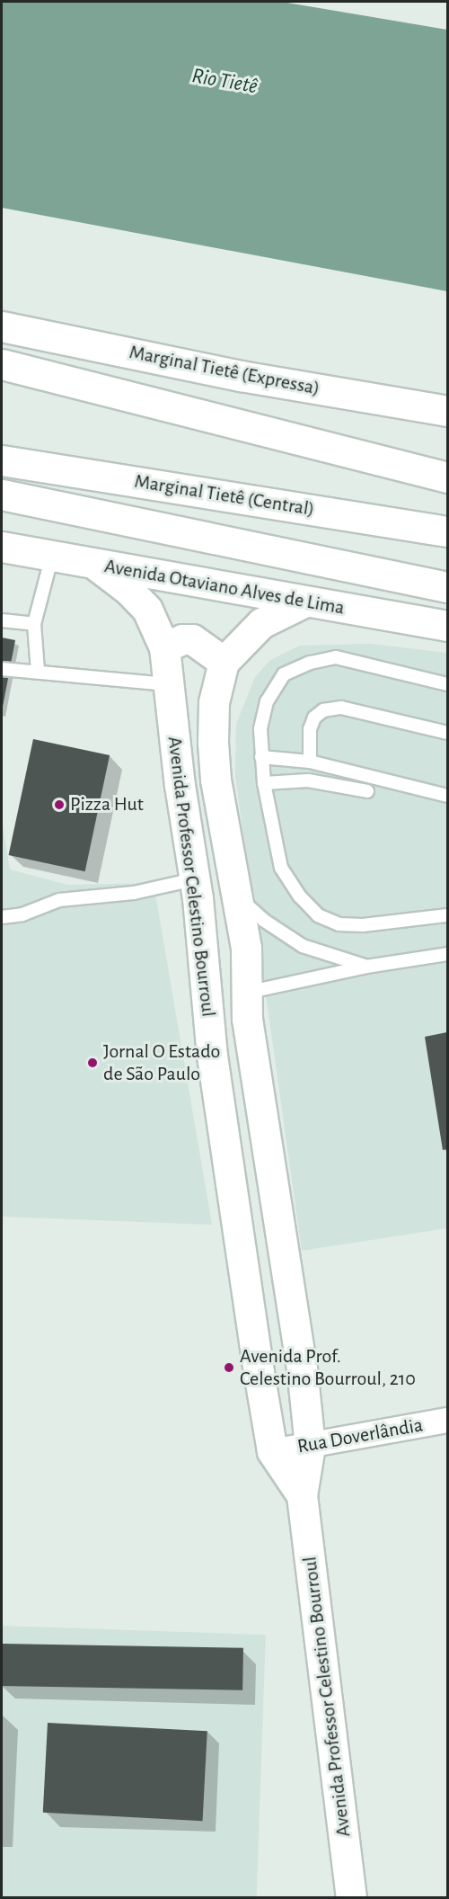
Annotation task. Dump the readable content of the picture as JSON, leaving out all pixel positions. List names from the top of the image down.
{
  "streets": {
    "main road": [
      "Marginal Tietê (Expressa)",
      "Marginal Tietê (Central)",
      "Avenida Otaviano Alves de Lima",
      "Avenida Professor Celestino Bourroul"
    ],
    "street": ["Rua Doverlândia"]
  },
  "crossings": [
    ["Avenida Otaviano Alves de Lima", "Avenida Professor Celestino Bourroul"],
    ["Avenida Professor Celestino Bourroul", "Rua Doverlândia"]
  ],
  "water": ["Rio Tietê"],
  "places": ["Pizza Hut", "Jornal O Estado de São Paulo", "Avenida Prof. Celestino Bourroul, 210"]
}
